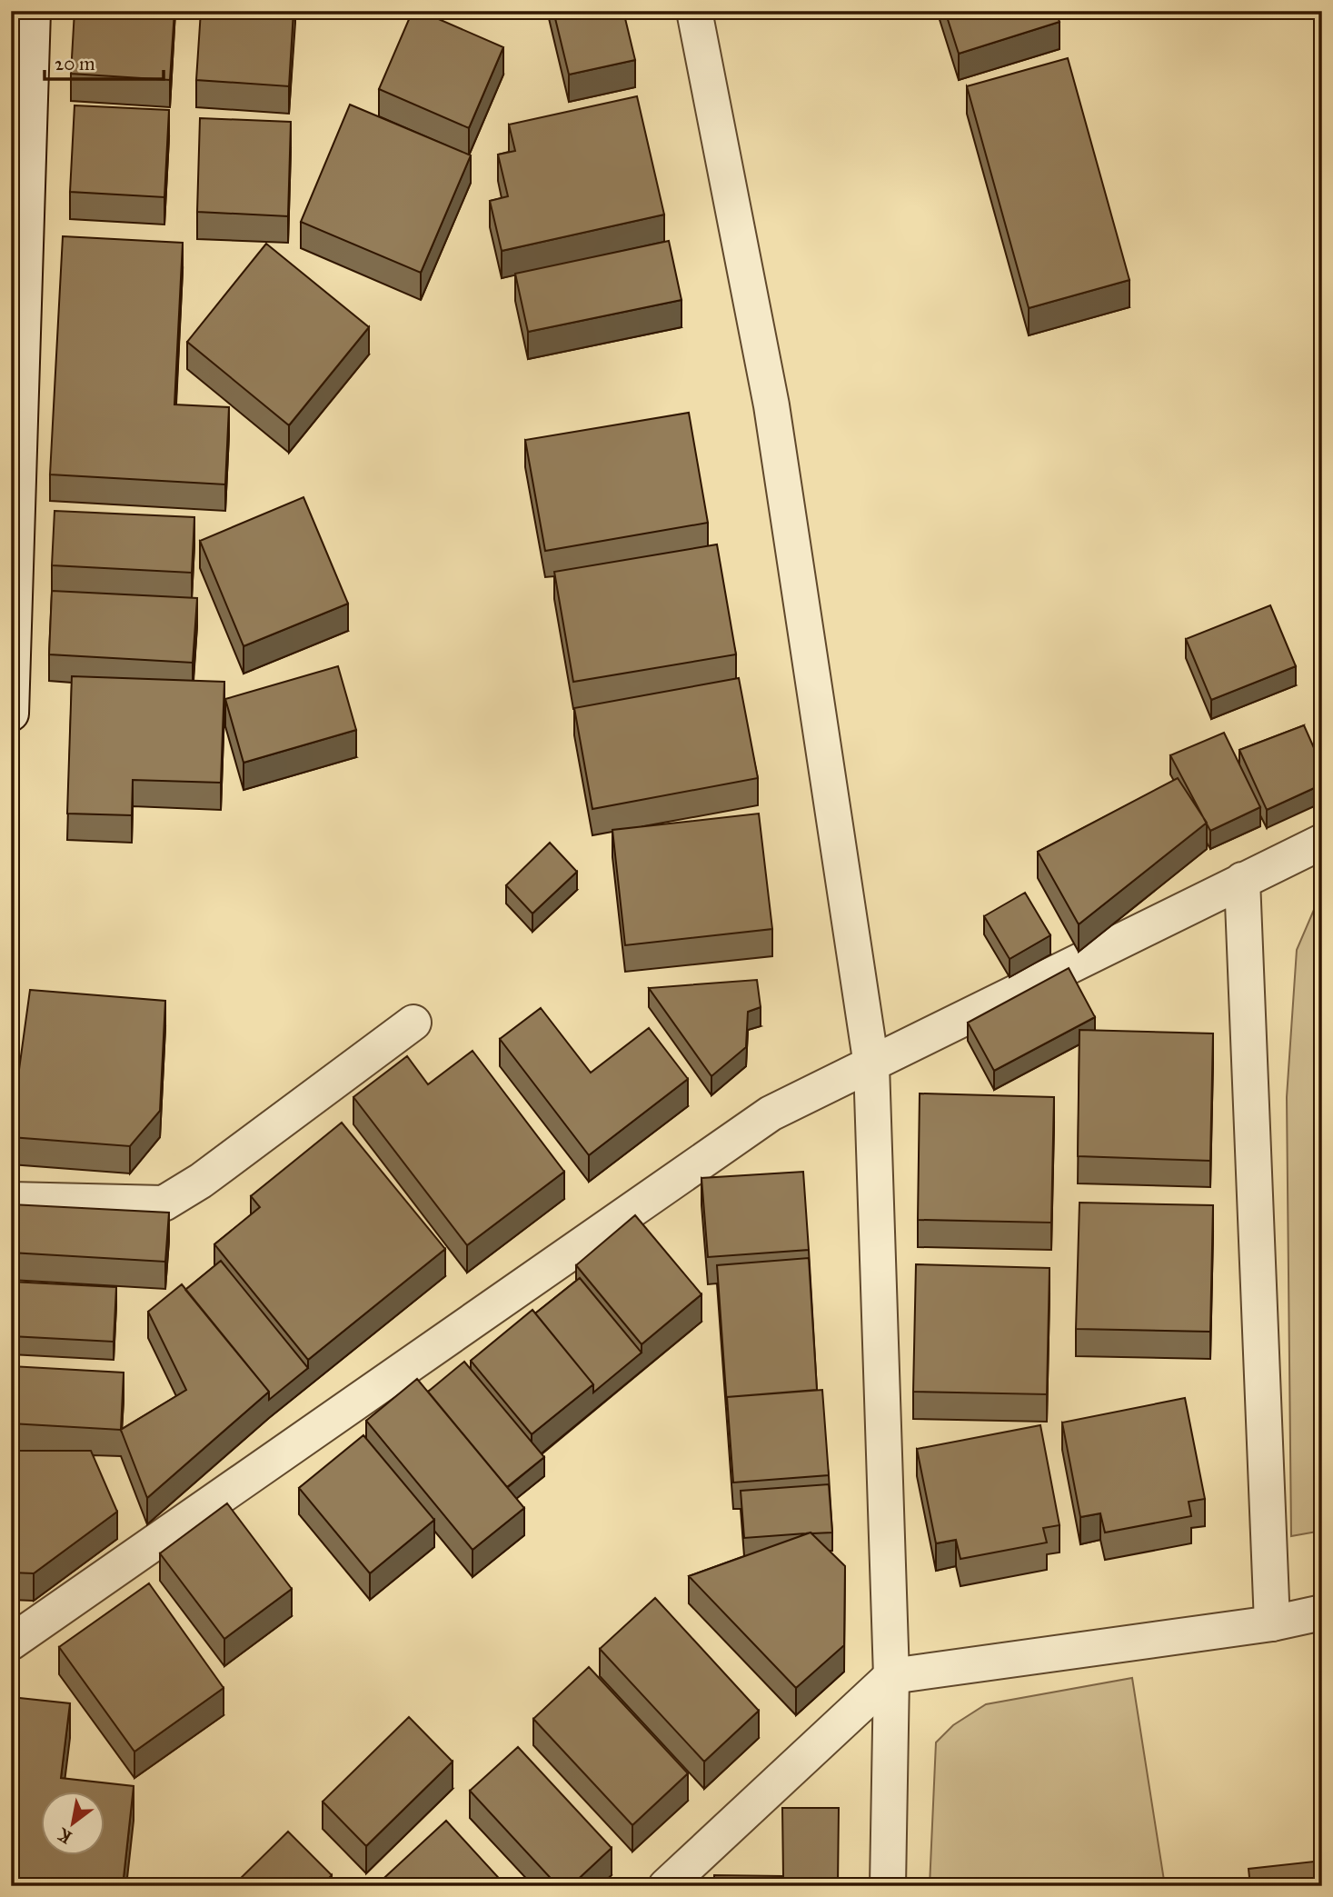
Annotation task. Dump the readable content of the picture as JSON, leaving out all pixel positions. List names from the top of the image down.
{
  "scale_bar": "20 m",
  "north": "bottom left"
}
